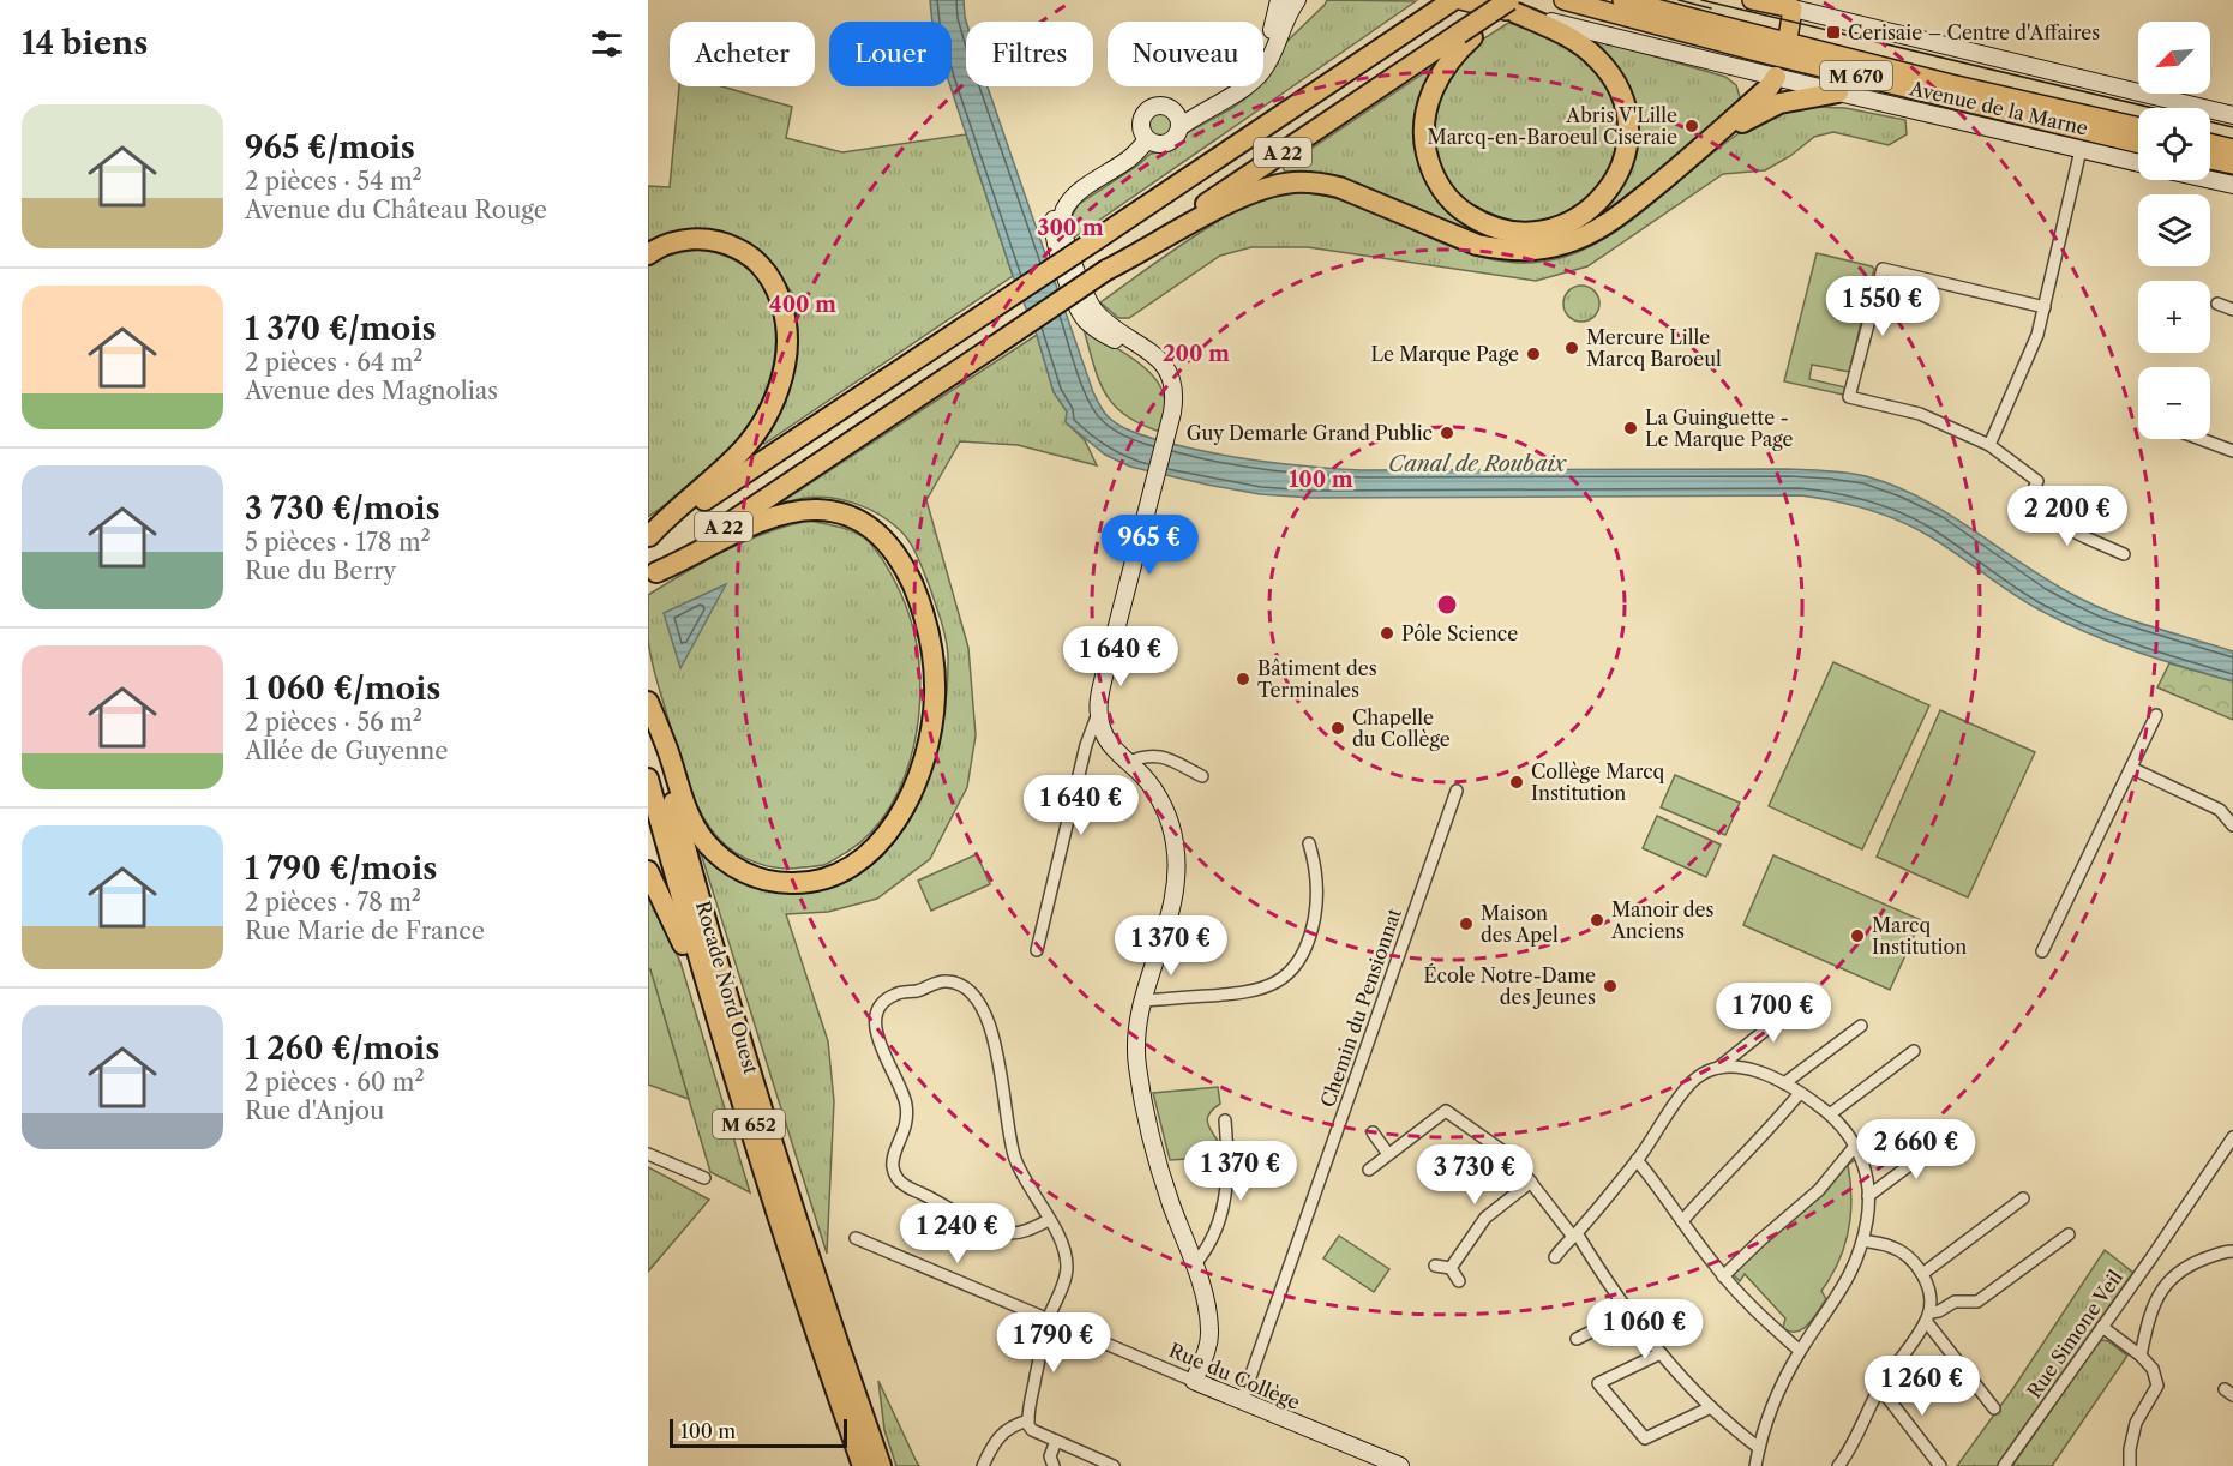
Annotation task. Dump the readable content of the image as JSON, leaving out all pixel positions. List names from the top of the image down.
{
  "streets": {
    "highway": ["A 22", "Rocade Nord Ouest", "M 652"],
    "main road": ["M 670", "Avenue de la Marne"],
    "street": ["Chemin du Pensionnat", "Rue Simone Veil", "Rue du Collège"]
  },
  "crossings": [
    ["Avenue de la Marne", "A 22"],
    ["Chemin du Pensionnat", "Rue du Collège"]
  ],
  "water": ["Canal de Roubaix"],
  "places": {
    "transit": ["Cerisaie – Centre d'Affaires"],
    "other": [
      "Abris V'Lille Marcq-en-Baroeul Ciseraie",
      "Mercure Lille Marcq Baroeul",
      "Le Marque Page",
      "La Guinguette - Le Marque Page",
      "Guy Demarle Grand Public",
      "Pôle Science",
      "Bâtiment des Terminales",
      "Chapelle du Collège",
      "Collège Marcq Institution",
      "Manoir des Anciens",
      "Maison des Apel",
      "Marcq Institution",
      "École Notre-Dame des Jeunes"
    ]
  },
  "scale_bar": "100 m",
  "north": "bottom left",
  "page": {
    "heading": "14 biens",
    "map_buttons": ["+", "−"],
    "chip": [
      "Acheter",
      "Louer",
      "Filtres",
      "Nouveau"
    ],
    "list": [
      {
        "name": "965 €/mois",
        "note": "2 pièces · 54 m² · Avenue du Château Rouge"
      },
      {
        "name": "1 370 €/mois",
        "note": "2 pièces · 64 m² · Avenue des Magnolias"
      },
      {
        "name": "3 730 €/mois",
        "note": "5 pièces · 178 m² · Rue du Berry"
      },
      {
        "name": "1 060 €/mois",
        "note": "2 pièces · 56 m² · Allée de Guyenne"
      },
      {
        "name": "1 790 €/mois",
        "note": "2 pièces · 78 m² · Rue Marie de France"
      },
      {
        "name": "1 260 €/mois",
        "note": "2 pièces · 60 m² · Rue d'Anjou"
      }
    ],
    "price": [
      "1 550 €",
      "2 200 €",
      "965 €",
      "1 640 €",
      "1 640 €",
      "1 370 €",
      "1 700 €",
      "2 660 €",
      "1 370 €",
      "3 730 €",
      "1 240 €",
      "1 060 €",
      "1 790 €",
      "1 260 €"
    ],
    "scale": "100 m"
  },
  "rings": [
    "300 m",
    "400 m",
    "200 m",
    "100 m"
  ]
}
